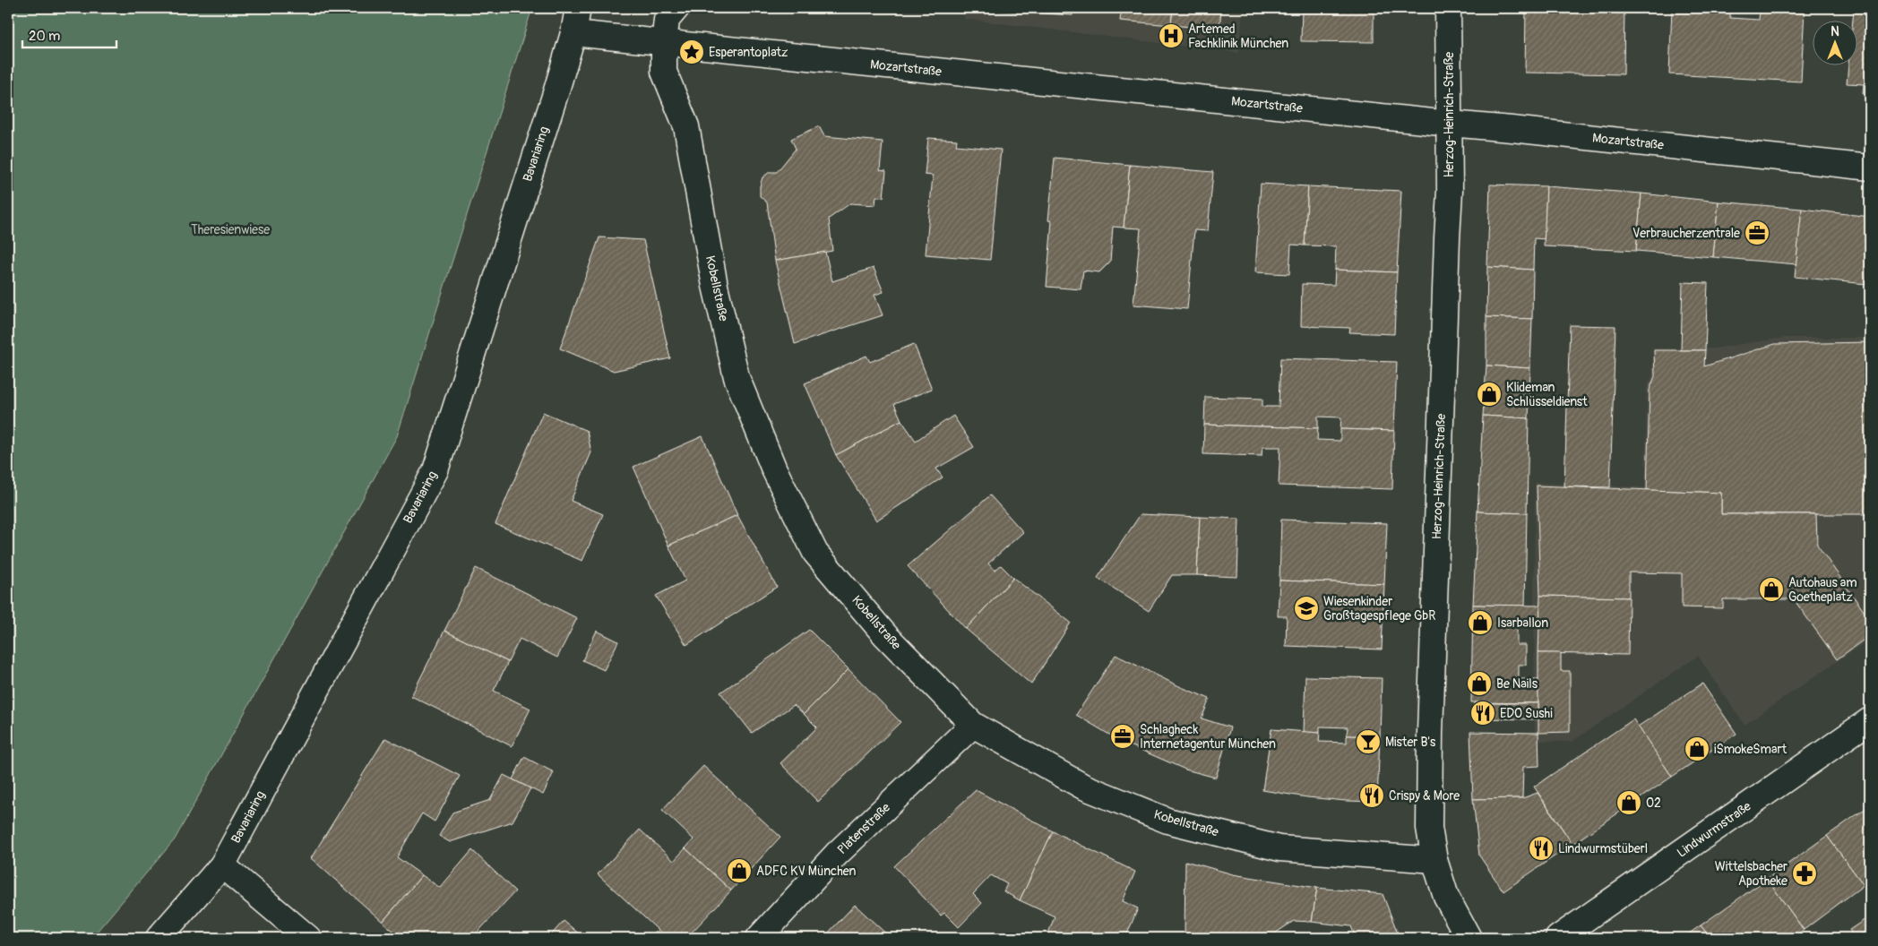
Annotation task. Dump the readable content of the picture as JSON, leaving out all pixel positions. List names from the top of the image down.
{
  "streets": {
    "street": [
      "Mozartstraße",
      "Herzog-Heinrich-Straße",
      "Bavariaring",
      "Kobellstraße",
      "Platenstraße",
      "Lindwurmstraße"
    ]
  },
  "crossings": [
    ["Mozartstraße", "Herzog-Heinrich-Straße"],
    ["Mozartstraße", "Kobellstraße"],
    ["Herzog-Heinrich-Straße", "Kobellstraße"],
    ["Kobellstraße", "Platenstraße"]
  ],
  "parks": ["Theresienwiese"],
  "places": {
    "hospital": ["Artemed Fachklinik München"],
    "place": ["Esperantoplatz"],
    "office": ["Verbraucherzentrale", "Schlagheck Internetagentur München"],
    "shop": [
      "Klideman Schlüsseldienst",
      "Autohaus am Goetheplatz",
      "Isarballon",
      "Be Nails",
      "iSmokeSmart",
      "O2",
      "ADFC KV München"
    ],
    "school or university": ["Wiesenkinder Großtagespflege GbR"],
    "restaurant": ["EDO Sushi", "Crispy & More", "Lindwurmstüberl"],
    "bar": ["Mister B's"],
    "pharmacy": ["Wittelsbacher Apotheke"]
  },
  "scale_bar": "20 m",
  "north": "top"
}
